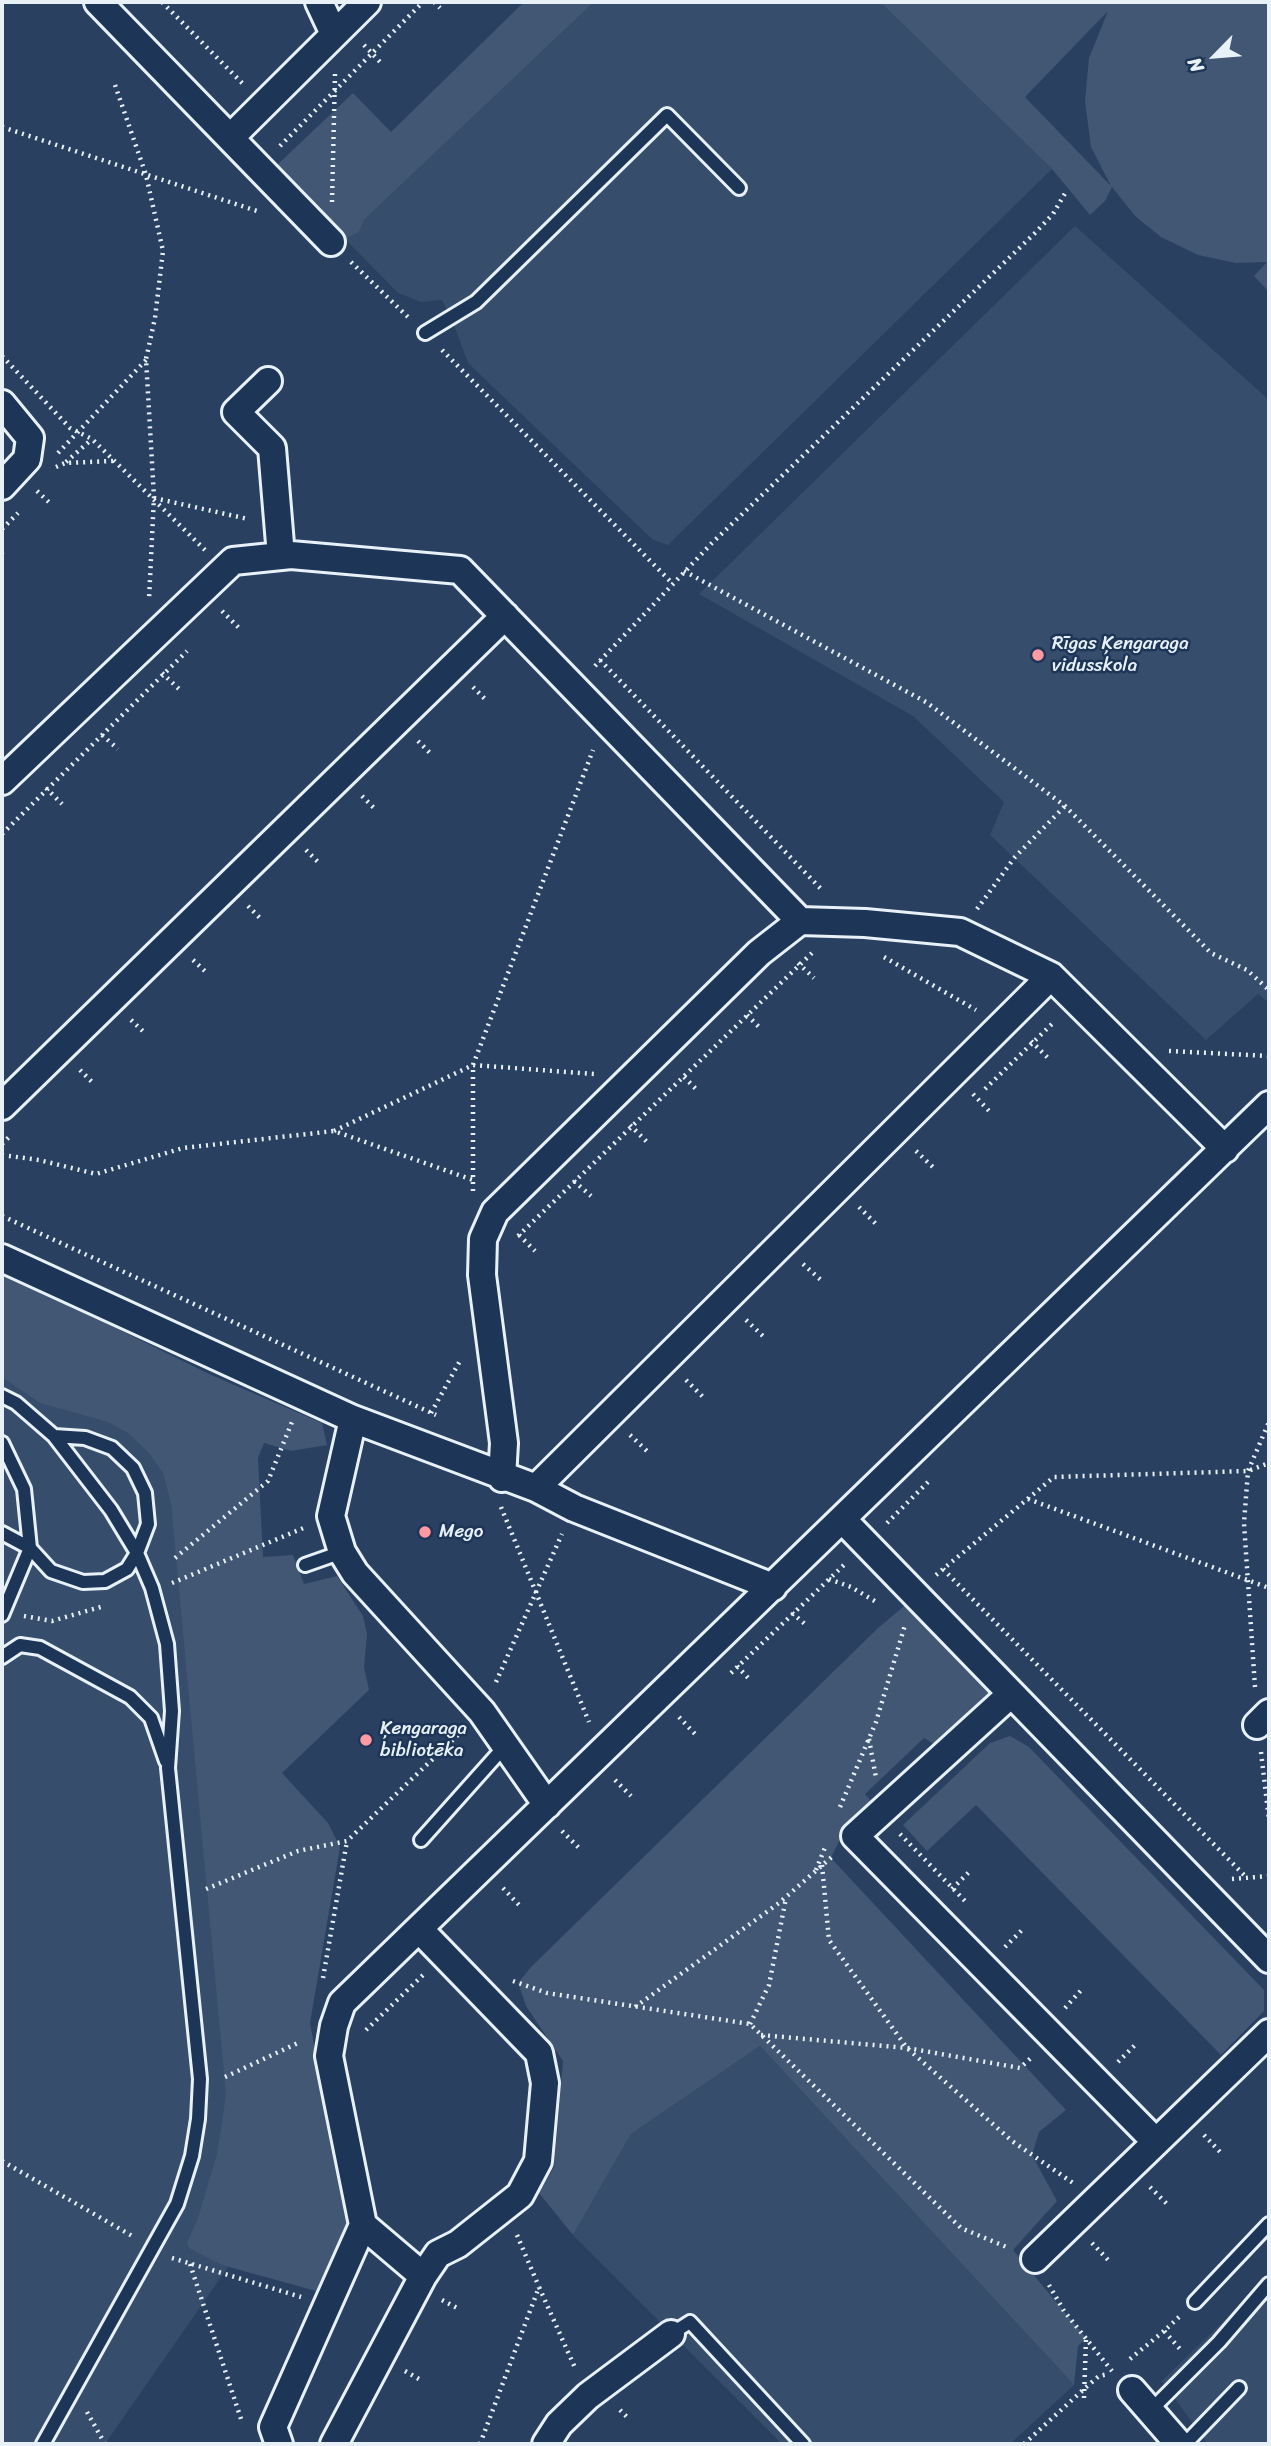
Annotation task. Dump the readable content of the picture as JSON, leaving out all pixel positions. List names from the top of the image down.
{
  "places": ["Rīgas Ķengaraga vidusskola", "Mego", "Ķengaraga bibliotēka"],
  "north": "bottom left"
}
